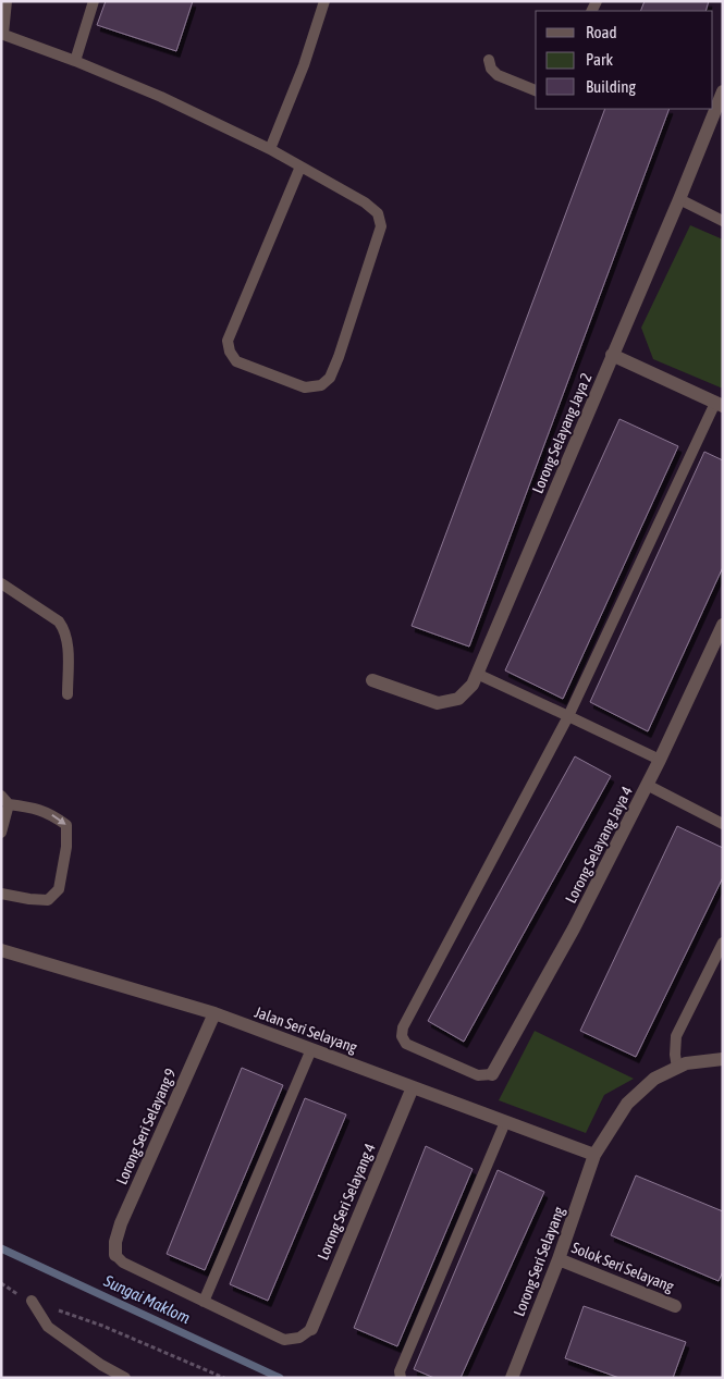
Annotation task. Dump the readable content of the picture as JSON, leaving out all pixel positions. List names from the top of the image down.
{
  "streets": {
    "street": [
      "Lorong Selayang Jaya 2",
      "Lorong Selayang Jaya 4",
      "Jalan Seri Selayang",
      "Lorong Seri Selayang 9",
      "Lorong Seri Selayang 4",
      "Lorong Seri Selayang",
      "Solok Seri Selayang"
    ]
  },
  "crossings": [
    ["Jalan Seri Selayang", "Lorong Seri Selayang 9"],
    ["Jalan Seri Selayang", "Lorong Seri Selayang 4"],
    ["Jalan Seri Selayang", "Lorong Seri Selayang"],
    ["Lorong Seri Selayang", "Solok Seri Selayang"]
  ],
  "water": ["Sungai Maklom"],
  "legend": ["Road", "Park", "Building"]
}
